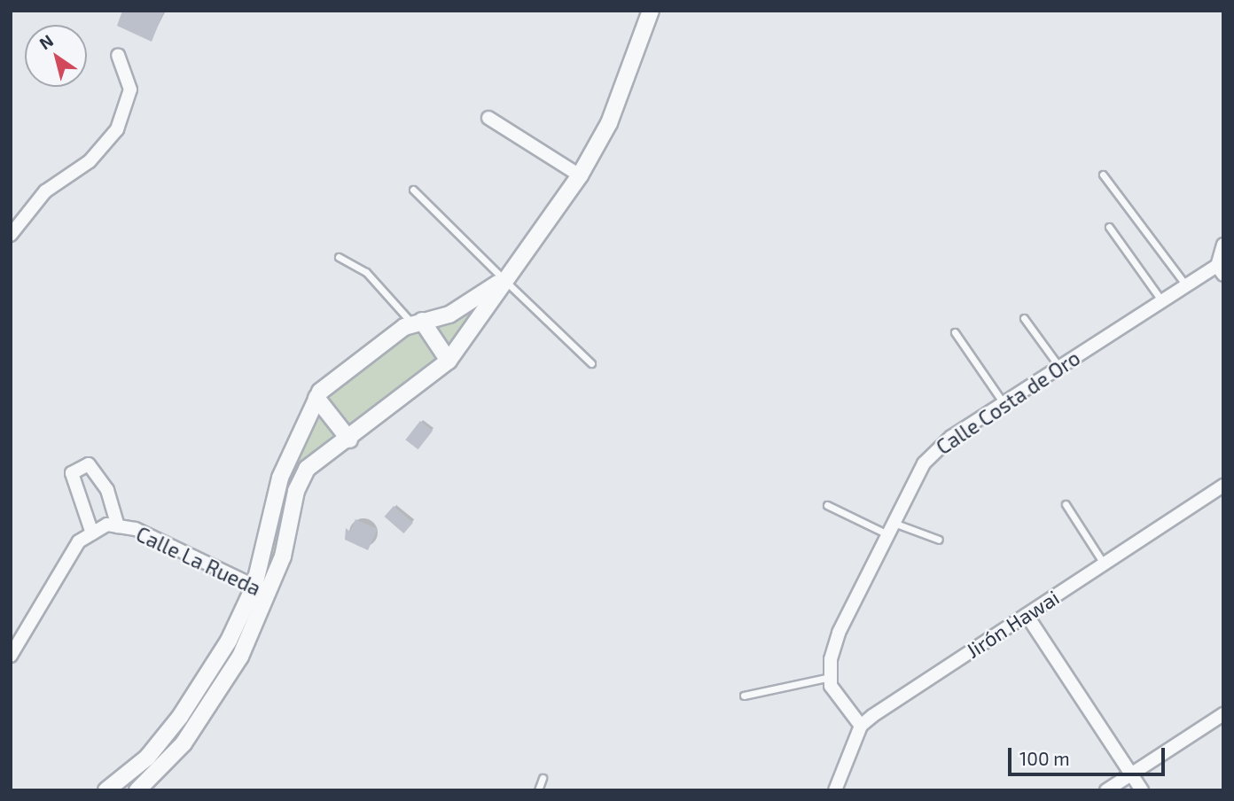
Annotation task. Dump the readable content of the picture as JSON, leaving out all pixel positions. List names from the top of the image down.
{
  "streets": {
    "street": ["Calle Costa de Oro", "Calle La Rueda", "Jirón Hawai"]
  },
  "scale_bar": "100 m",
  "north": "top left"
}
